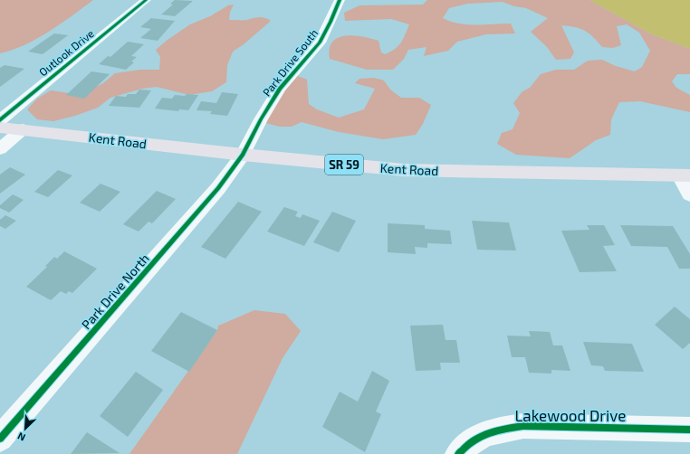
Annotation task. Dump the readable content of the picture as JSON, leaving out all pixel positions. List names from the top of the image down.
{
  "streets": {
    "main road": ["Kent Road", "SR 59"],
    "street": [
      "Outlook Drive",
      "Park Drive South",
      "Park Drive North",
      "Lakewood Drive"
    ]
  },
  "crossings": [
    ["Park Drive South", "Kent Road"],
    ["Park Drive South", "Park Drive North"],
    ["Kent Road", "Park Drive North"]
  ],
  "north": "bottom left"
}
